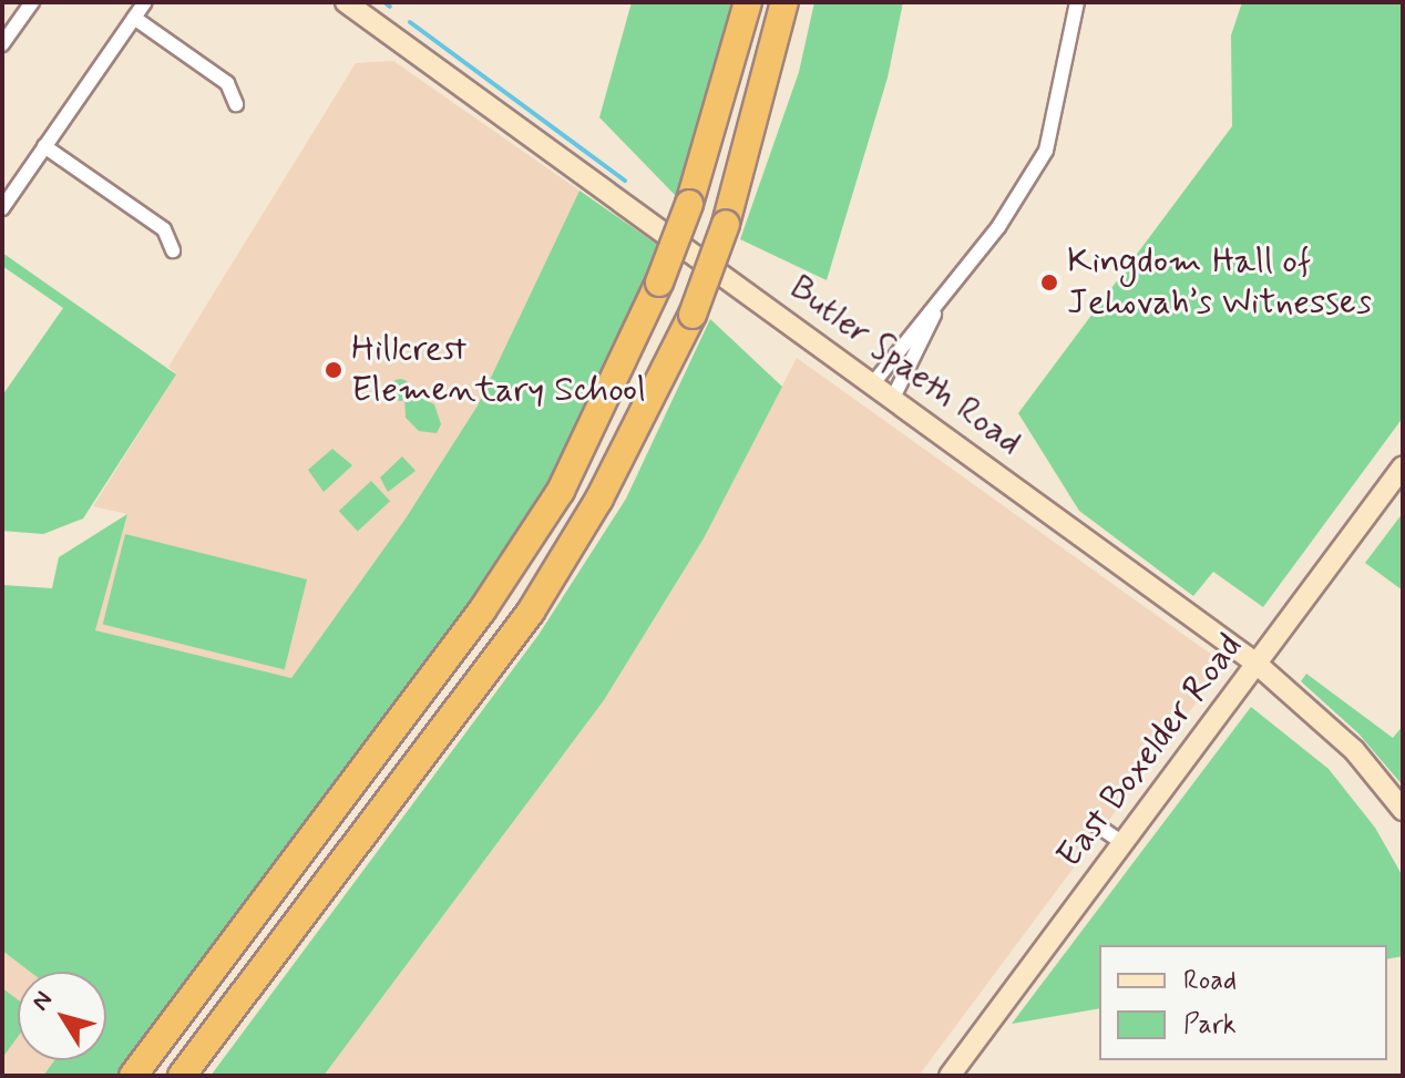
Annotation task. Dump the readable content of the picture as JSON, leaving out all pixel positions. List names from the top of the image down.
{
  "streets": {
    "main road": ["Butler Spaeth Road", "East Boxelder Road"]
  },
  "crossings": [
    ["Butler Spaeth Road", "East Boxelder Road"]
  ],
  "places": ["Kingdom Hall of Jehovah’s Witnesses", "Hillcrest Elementary School"],
  "legend": ["Road", "Park"],
  "north": "top left"
}
